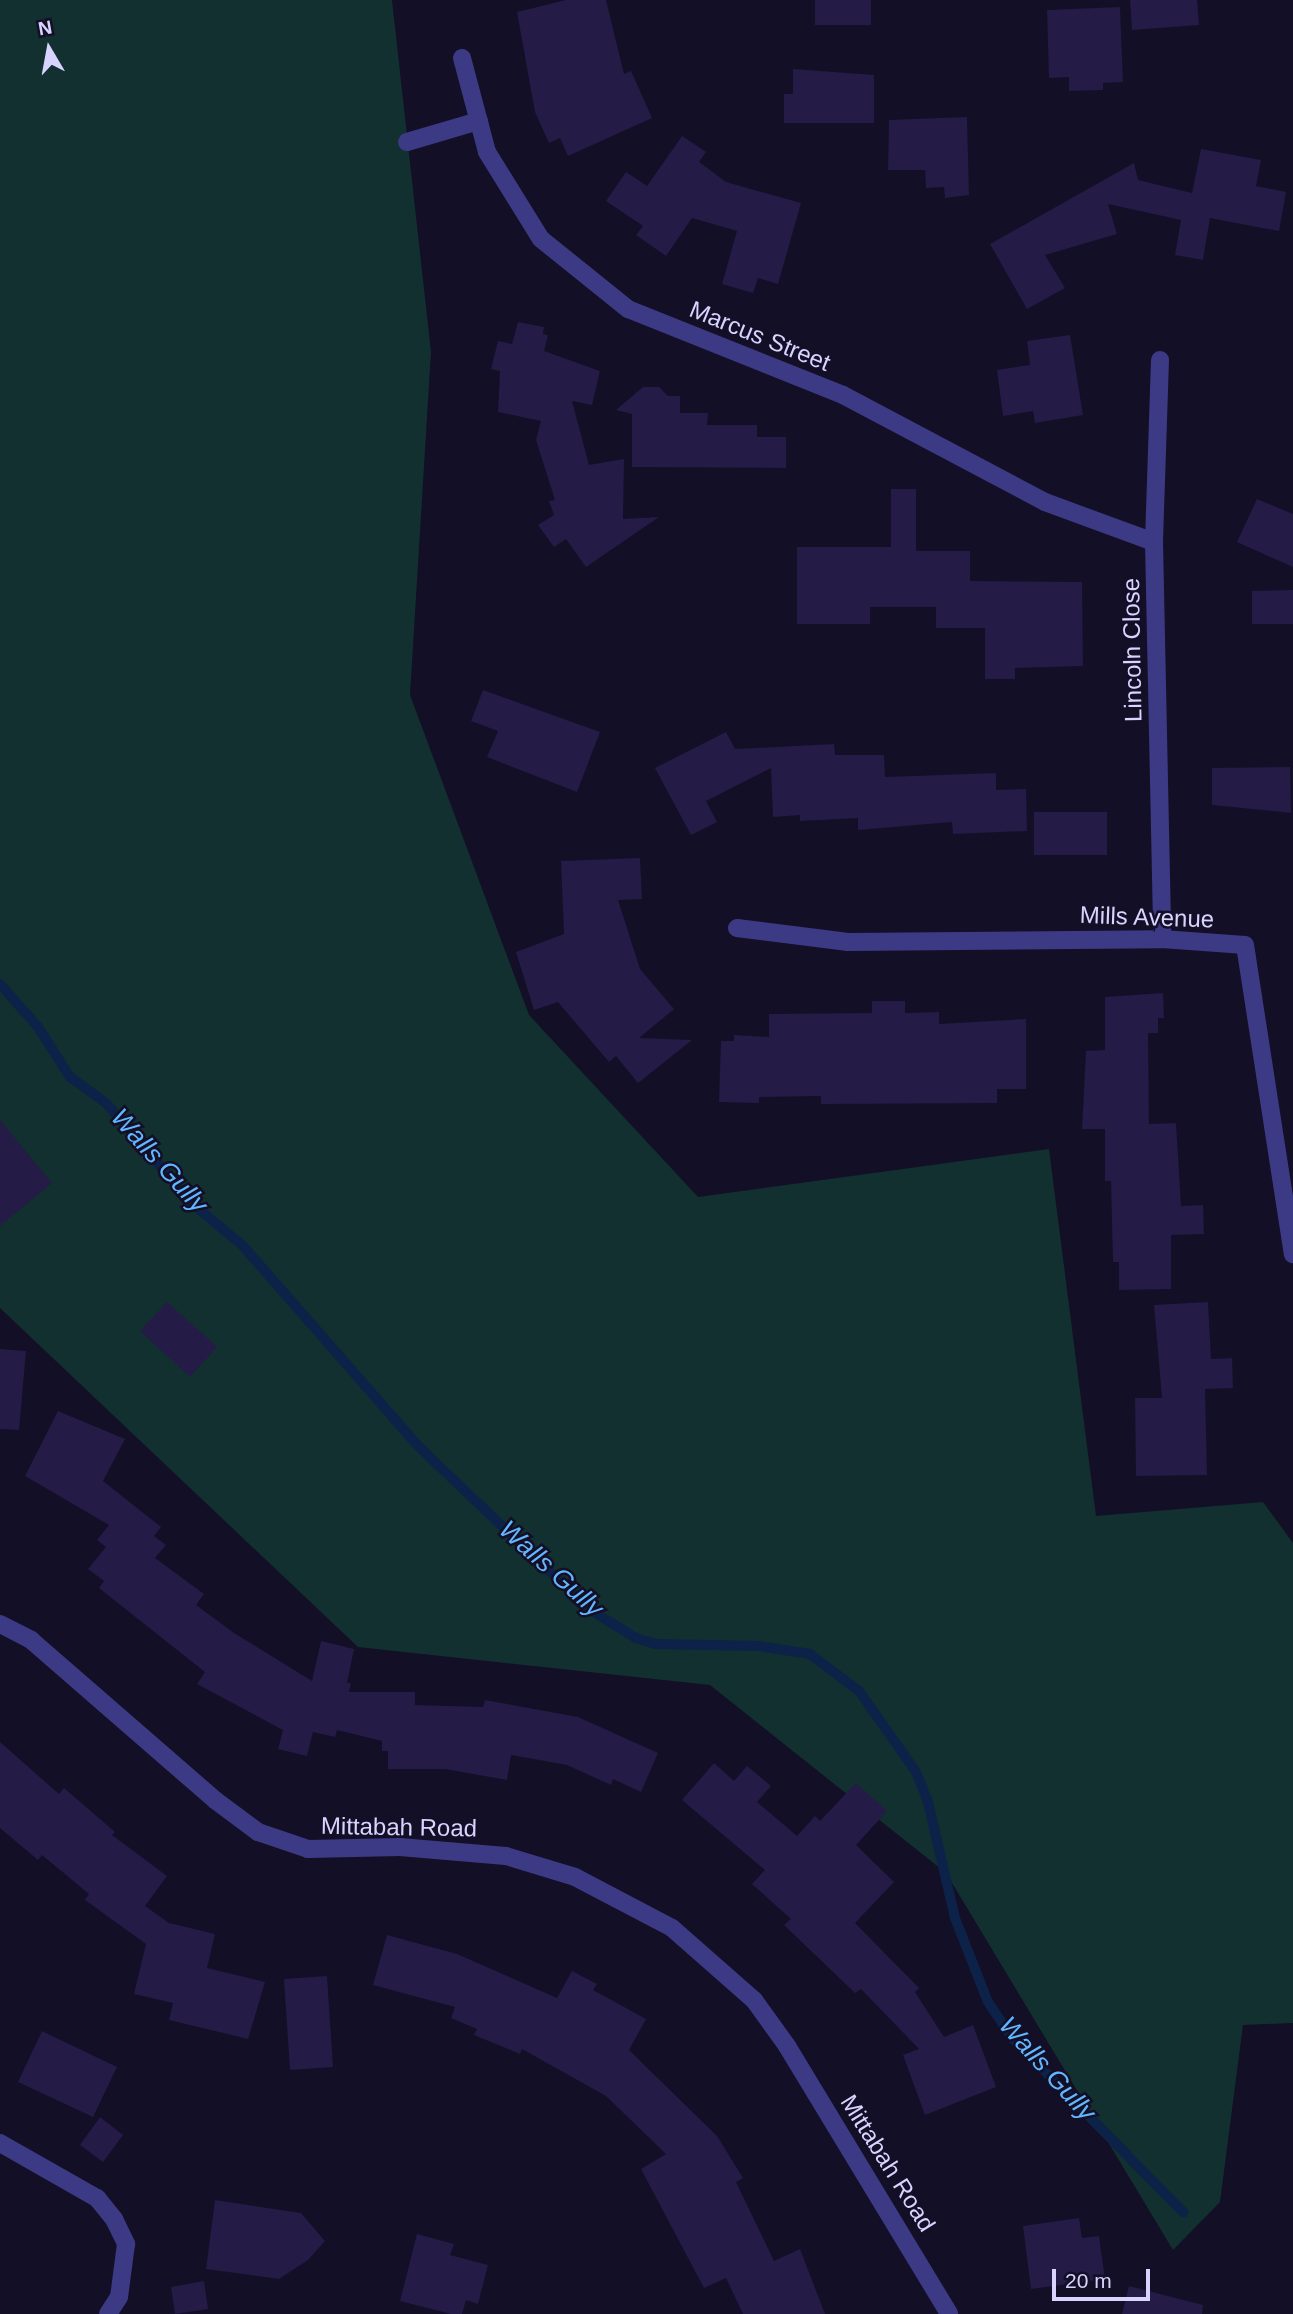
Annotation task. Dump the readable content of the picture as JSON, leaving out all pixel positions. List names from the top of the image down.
{
  "streets": {
    "street": [
      "Marcus Street",
      "Lincoln Close",
      "Mills Avenue",
      "Mittabah Road"
    ]
  },
  "crossings": [
    ["Marcus Street", "Lincoln Close"],
    ["Lincoln Close", "Mills Avenue"]
  ],
  "water": ["Walls Gully"],
  "scale_bar": "20 m",
  "north": "top"
}
